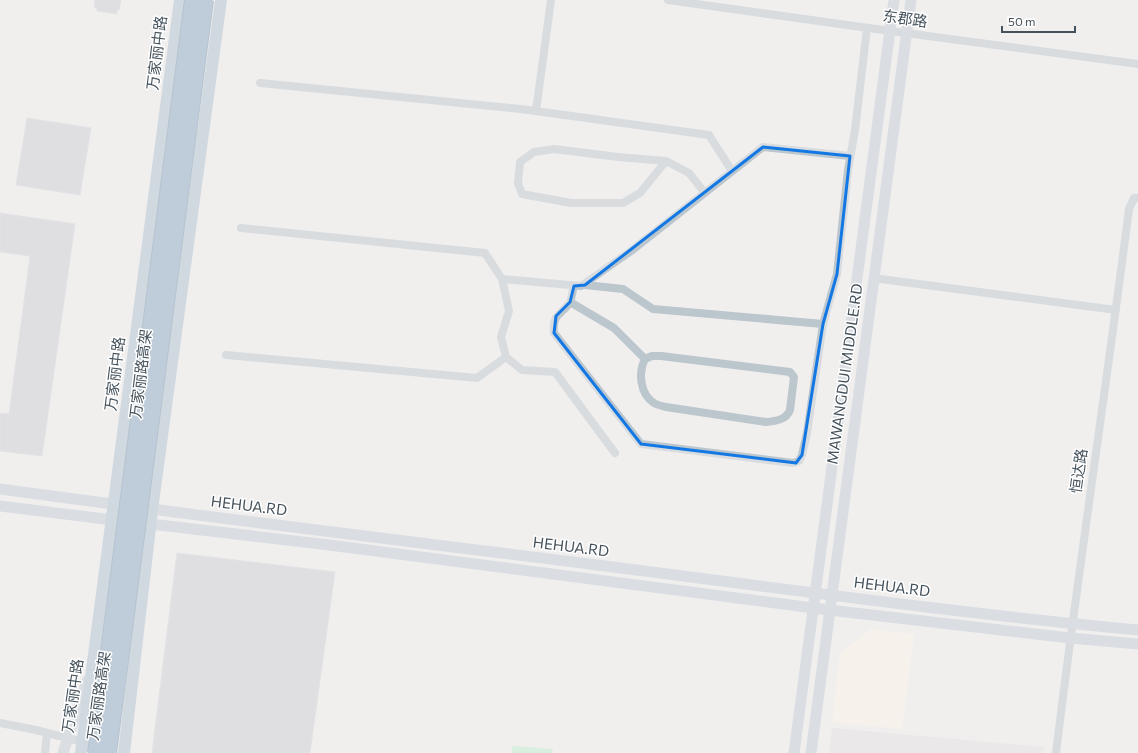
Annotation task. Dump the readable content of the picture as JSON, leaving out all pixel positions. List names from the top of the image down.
{
  "streets": {
    "highway": ["万家丽路高架"],
    "main road": ["万家丽中路", "MAWANGDUI MIDDLE.RD", "HEHUA.RD"],
    "street": ["东郡路", "恒达路"]
  },
  "crossings": [
    ["东郡路", "MAWANGDUI MIDDLE.RD"],
    ["万家丽中路", "HEHUA.RD"],
    ["MAWANGDUI MIDDLE.RD", "HEHUA.RD"],
    ["恒达路", "HEHUA.RD"]
  ],
  "scale_bar": "50 m"
}
